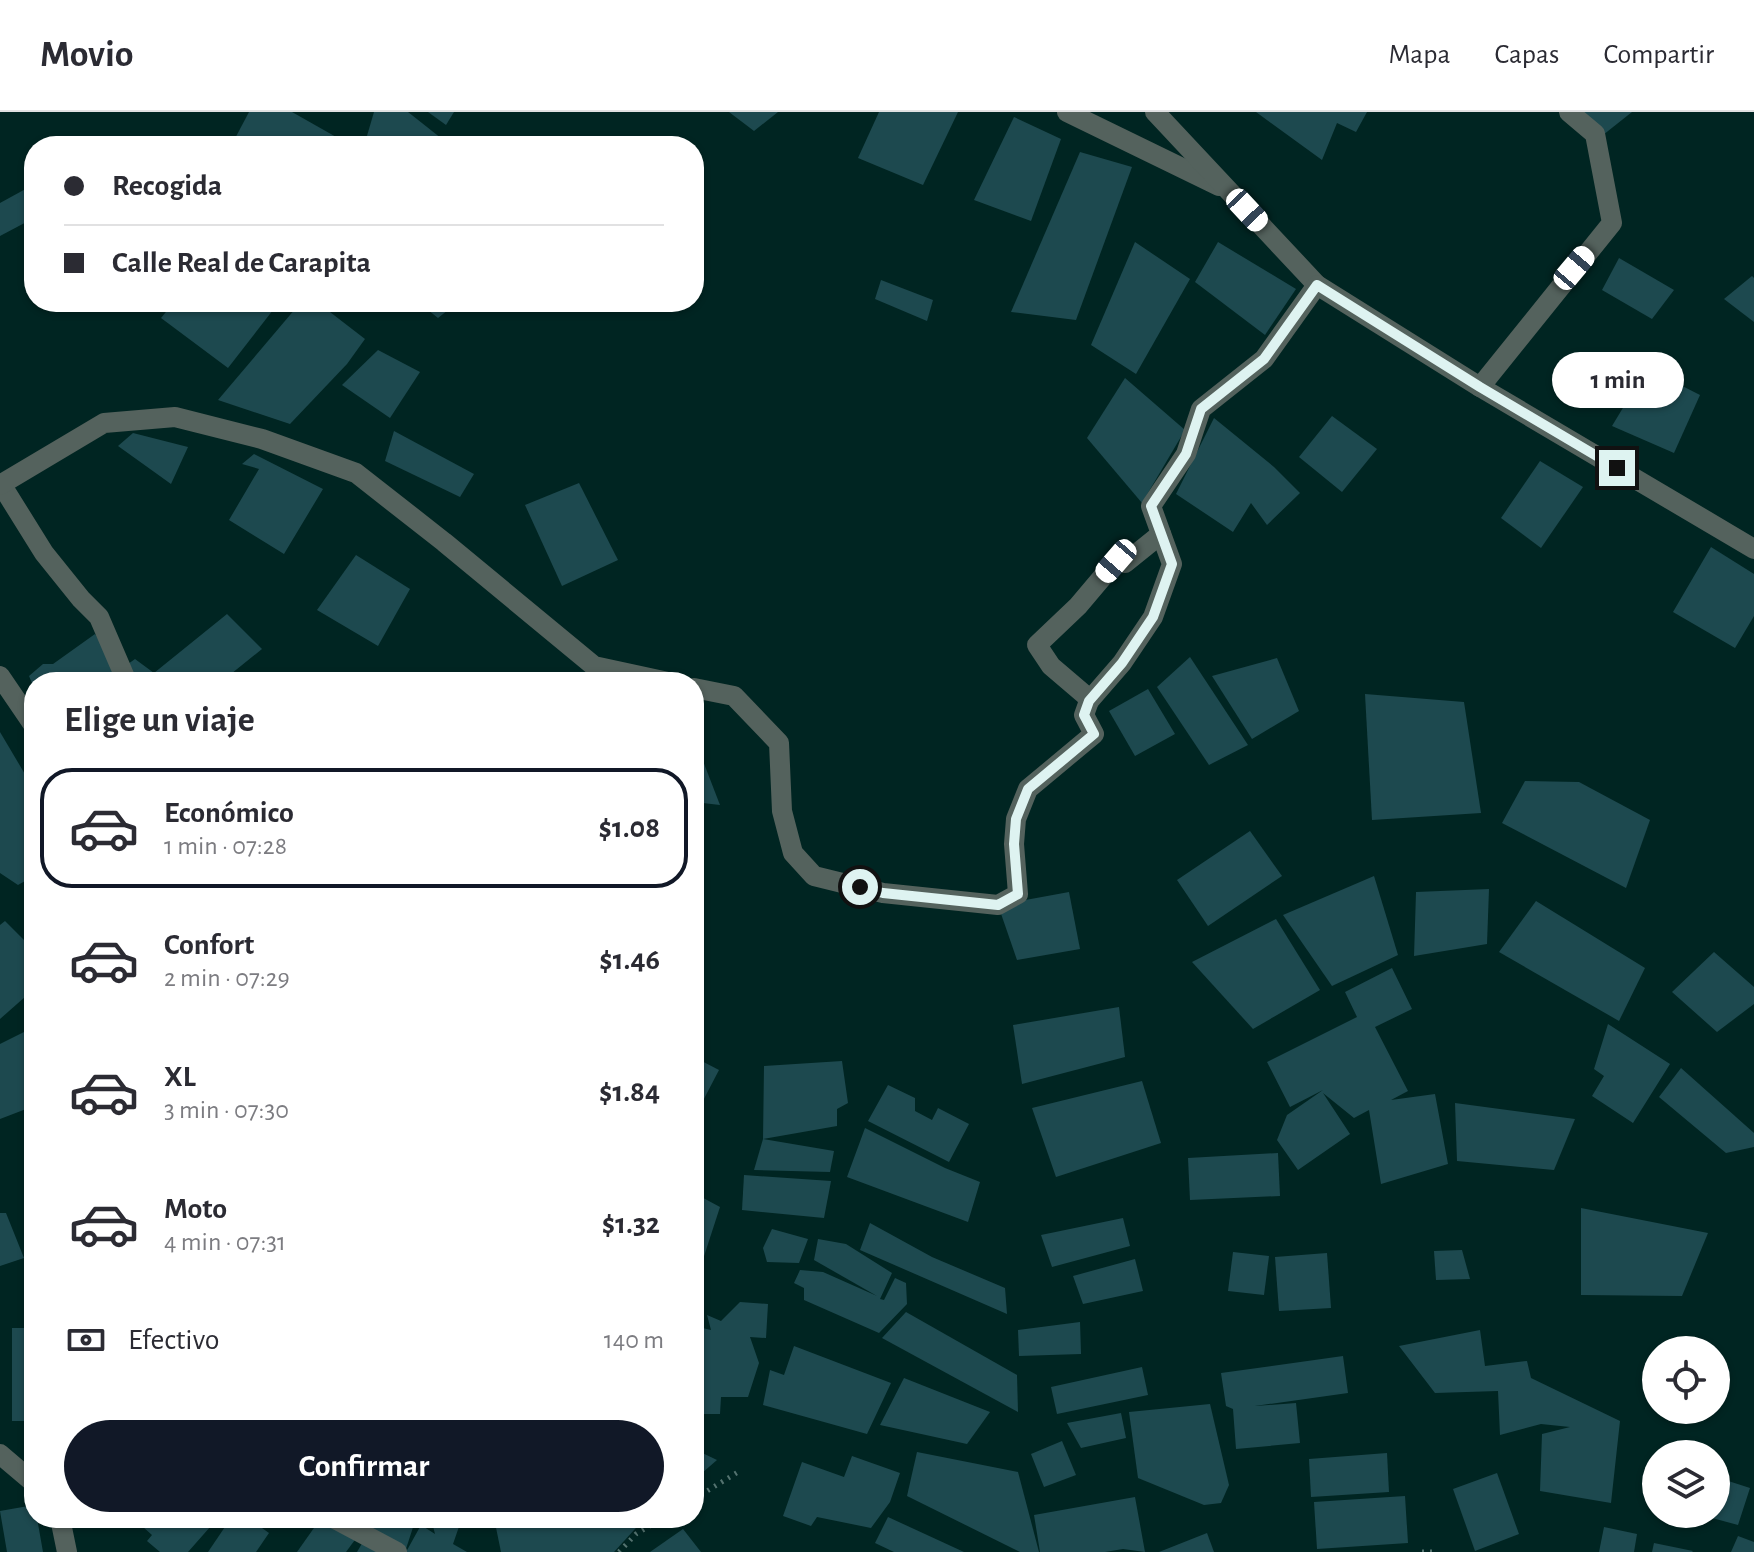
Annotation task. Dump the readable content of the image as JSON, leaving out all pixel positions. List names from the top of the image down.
{
  "page": {
    "header": "Movio",
    "nav": ["Mapa", "Capas", "Compartir"],
    "banner": ["Recogida", "Calle Real de Carapita"],
    "bubble": "1 min",
    "heading": "Elige un viaje",
    "list": [
      {
        "name": "Económico",
        "note": "1 min · 07:28",
        "value": "$1.08"
      },
      {
        "name": "Confort",
        "note": "2 min · 07:29",
        "value": "$1.46"
      },
      {
        "name": "XL",
        "note": "3 min · 07:30",
        "value": "$1.84"
      },
      {
        "name": "Moto",
        "note": "4 min · 07:31",
        "value": "$1.32"
      }
    ],
    "pay": ["Efectivo", "140 m"],
    "buttons": "Confirmar"
  }
}
